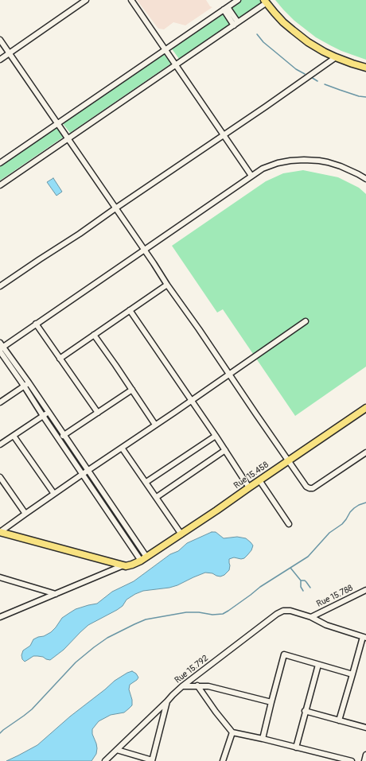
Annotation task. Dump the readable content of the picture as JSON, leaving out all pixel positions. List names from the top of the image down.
{
  "streets": {
    "main road": ["Rue 15.458"],
    "street": ["Rue 15.788", "Rue 15.792"]
  },
  "crossings": [
    ["Rue 15.788", "Rue 15.792"]
  ]
}
